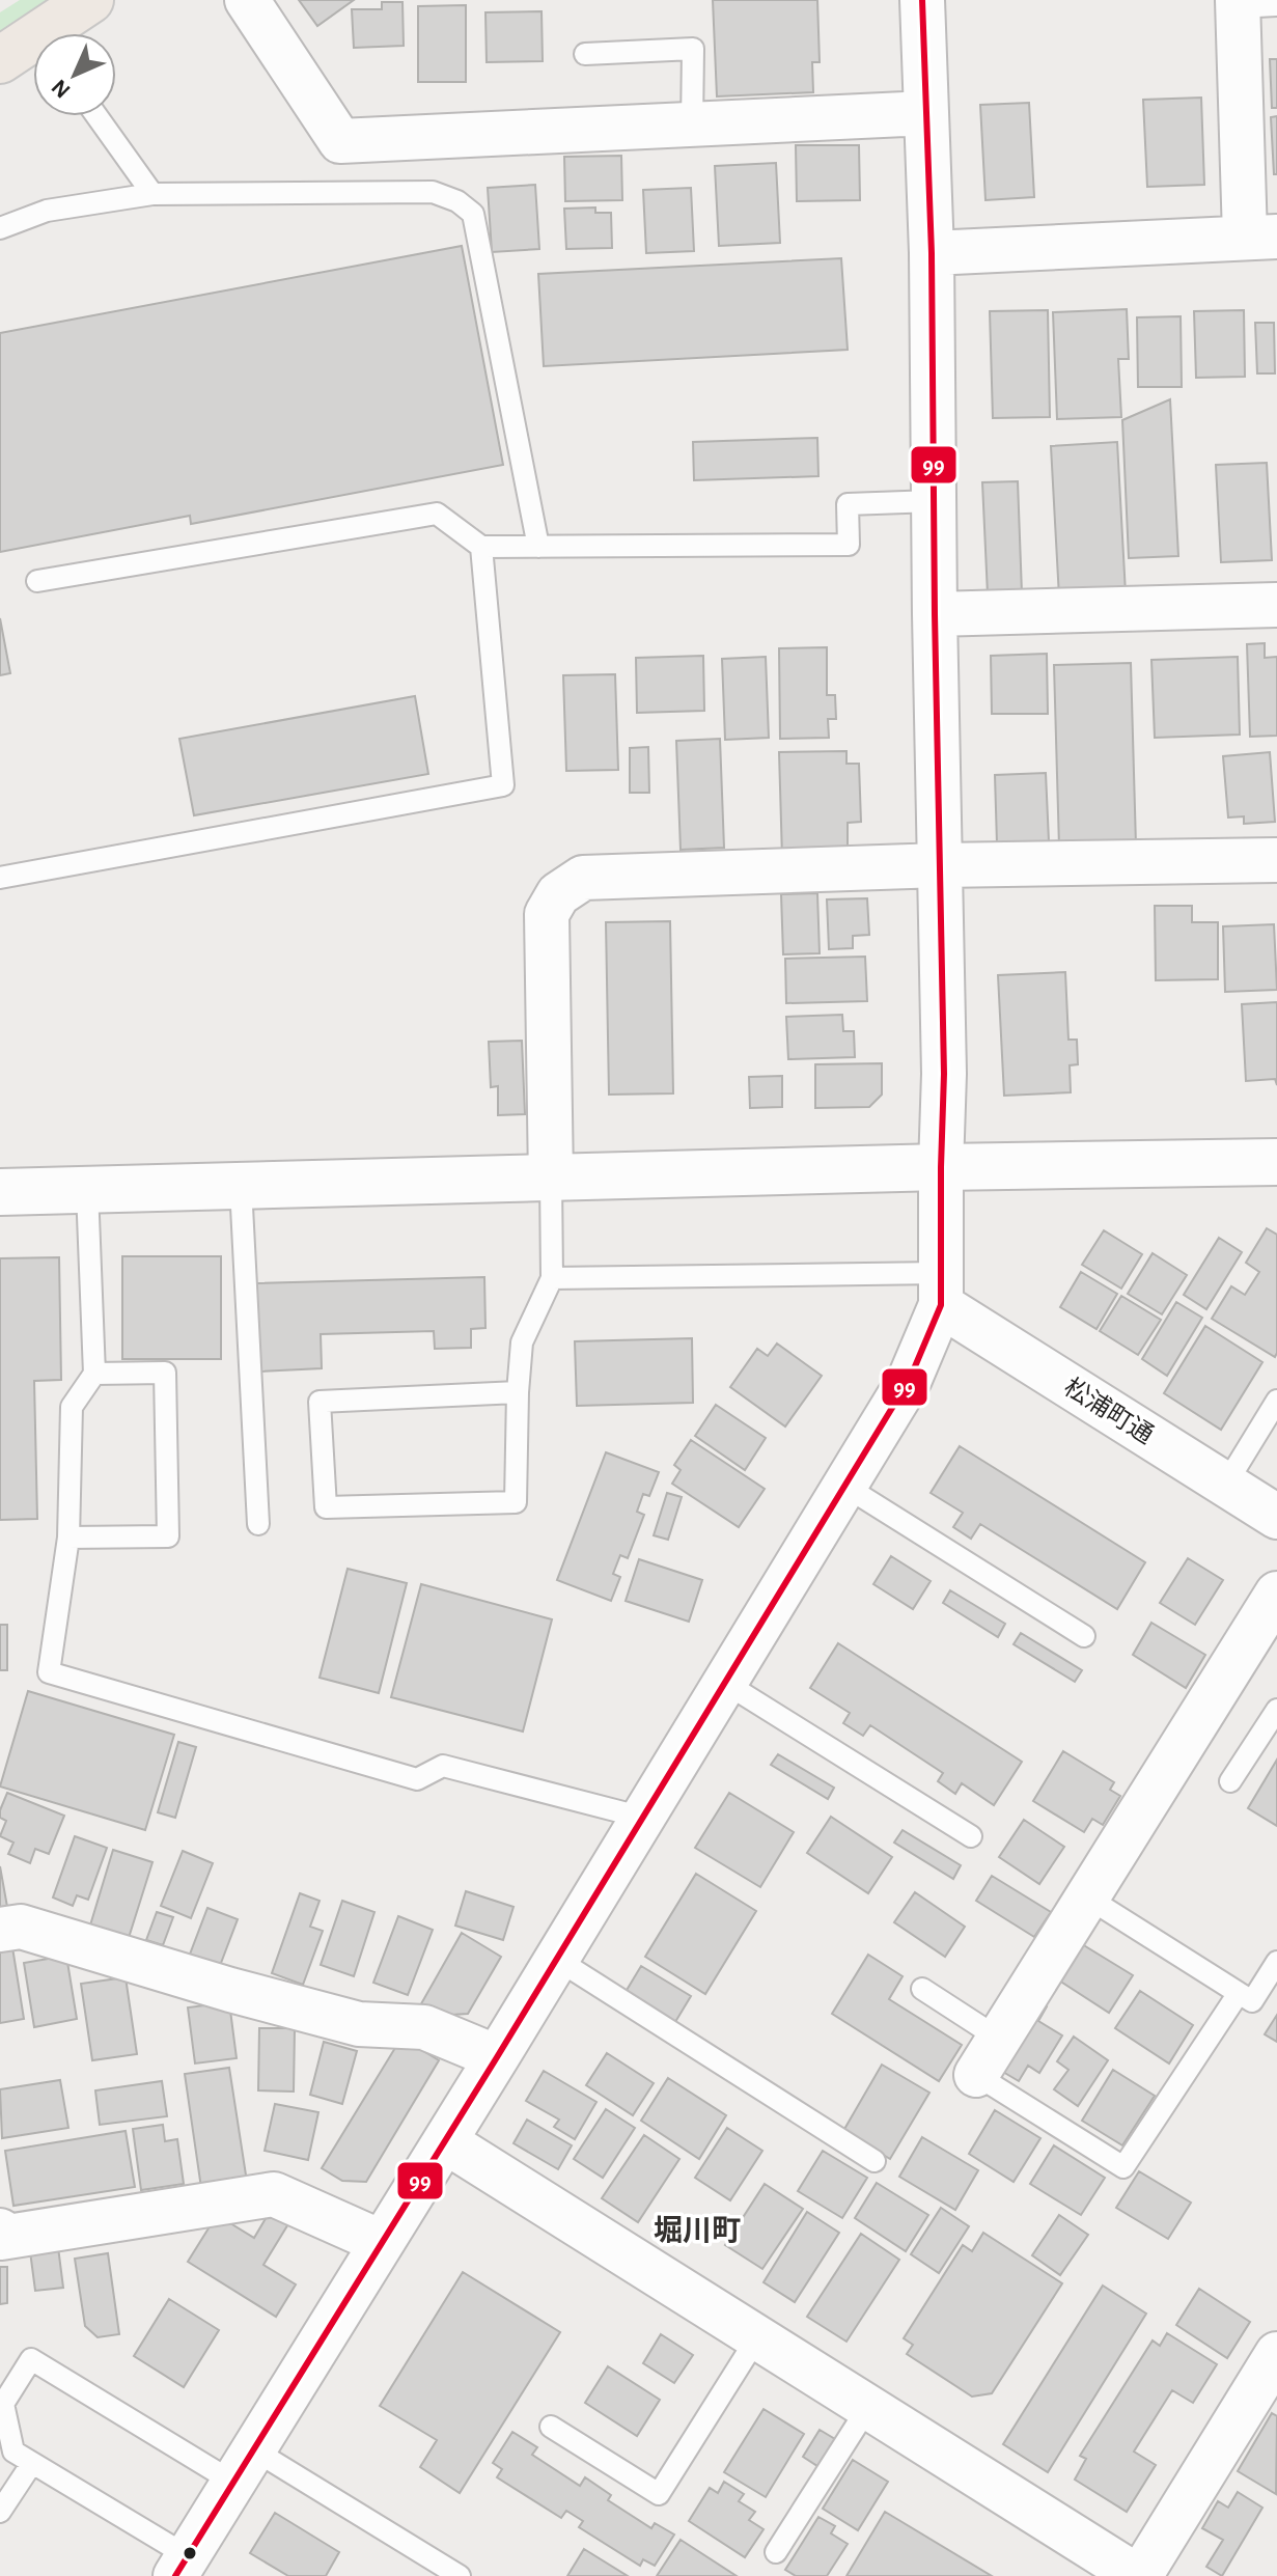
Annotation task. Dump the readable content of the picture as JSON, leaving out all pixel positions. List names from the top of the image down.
{
  "streets": {
    "street": ["松浦町通"]
  },
  "districts": ["堀川町"],
  "lines": ["transit line 99"],
  "north": "bottom left"
}
